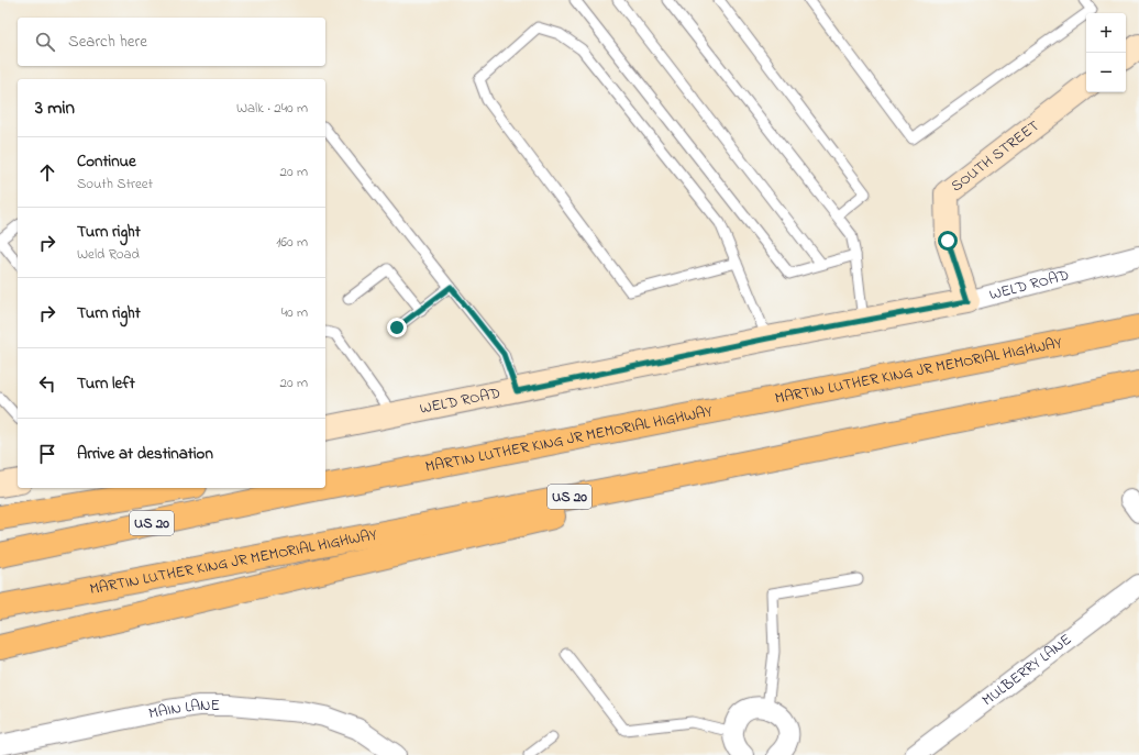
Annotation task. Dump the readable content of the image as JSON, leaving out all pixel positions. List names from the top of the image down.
{
  "streets": {
    "highway": ["MARTIN LUTHER KING JR MEMORIAL HIGHWAY", "US 20"],
    "street": [
      "SOUTH STREET",
      "WELD ROAD",
      "MULBERRY LANE",
      "MAIN LANE"
    ]
  },
  "crossings": [
    ["SOUTH STREET", "WELD ROAD"]
  ],
  "page": {
    "map_buttons": ["+", "−"],
    "search": "Search here",
    "heading": ["3 min", "Walk · 240 m"],
    "list": [
      ["Continue", "South Street", "20 m"],
      ["Turn right", "Weld Road", "160 m"],
      ["Turn right", "40 m"],
      ["Turn left", "20 m"],
      "Arrive at destination"
    ]
  }
}
